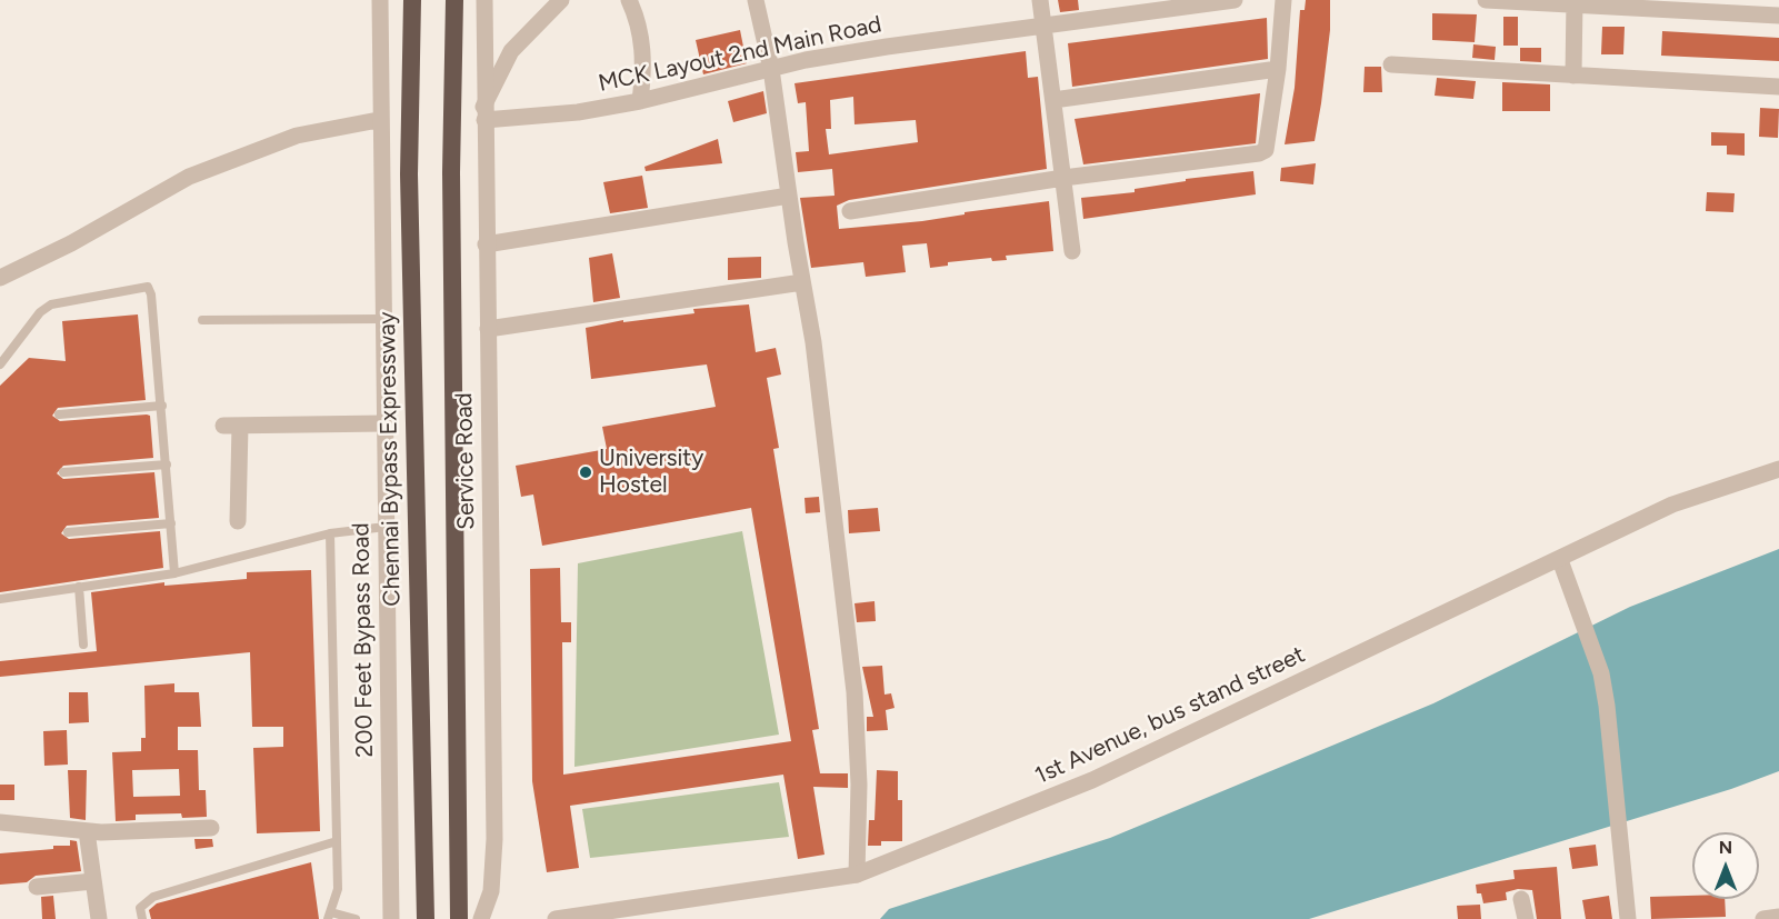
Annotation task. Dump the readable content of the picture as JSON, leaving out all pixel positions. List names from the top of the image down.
{
  "streets": {
    "highway": ["Chennai Bypass Expressway"],
    "street": [
      "MCK Layout 2nd Main Road",
      "Service Road",
      "200 Feet Bypass Road",
      "1st Avenue, bus stand street"
    ]
  },
  "crossings": [
    ["MCK Layout 2nd Main Road", "Service Road"]
  ],
  "places": ["University Hostel"],
  "north": "top"
}
